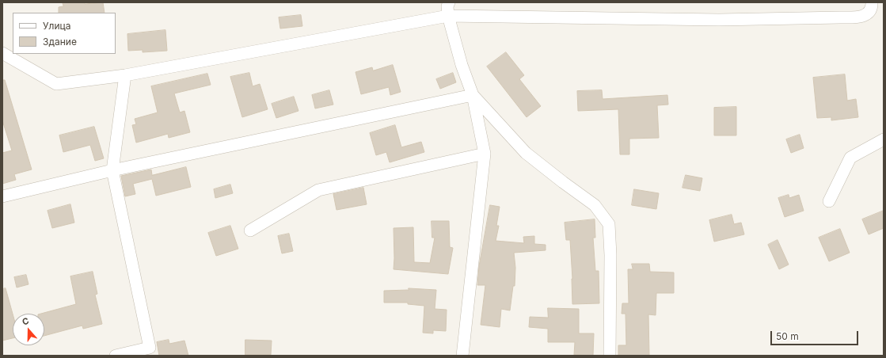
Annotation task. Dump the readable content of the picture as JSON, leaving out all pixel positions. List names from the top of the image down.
{
  "legend": ["Улица", "Здание"],
  "scale_bar": "50 m",
  "north": "top"
}
